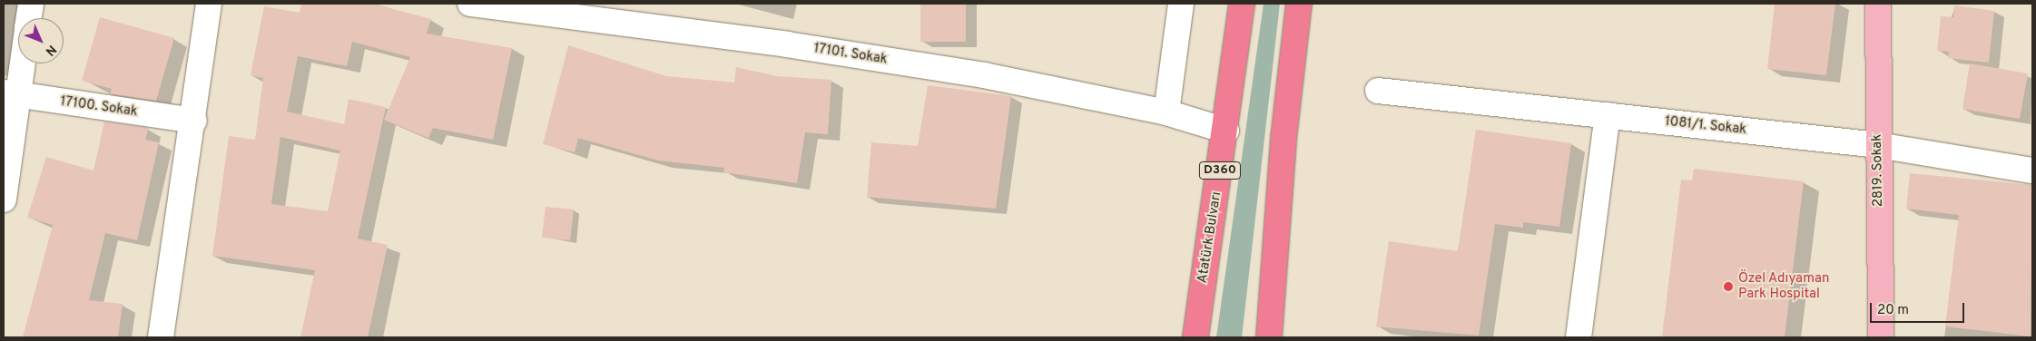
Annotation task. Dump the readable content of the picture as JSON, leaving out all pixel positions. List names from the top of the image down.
{
  "streets": {
    "highway": ["D360", "Atatürk Bulvarı"],
    "main road": ["2819. Sokak"],
    "street": ["17101. Sokak", "17100. Sokak", "1081/1. Sokak"]
  },
  "crossings": [
    ["17101. Sokak", "Atatürk Bulvarı"],
    ["1081/1. Sokak", "2819. Sokak"]
  ],
  "places": ["Özel Adıyaman Park Hospital"],
  "scale_bar": "20 m",
  "north": "bottom right"
}
